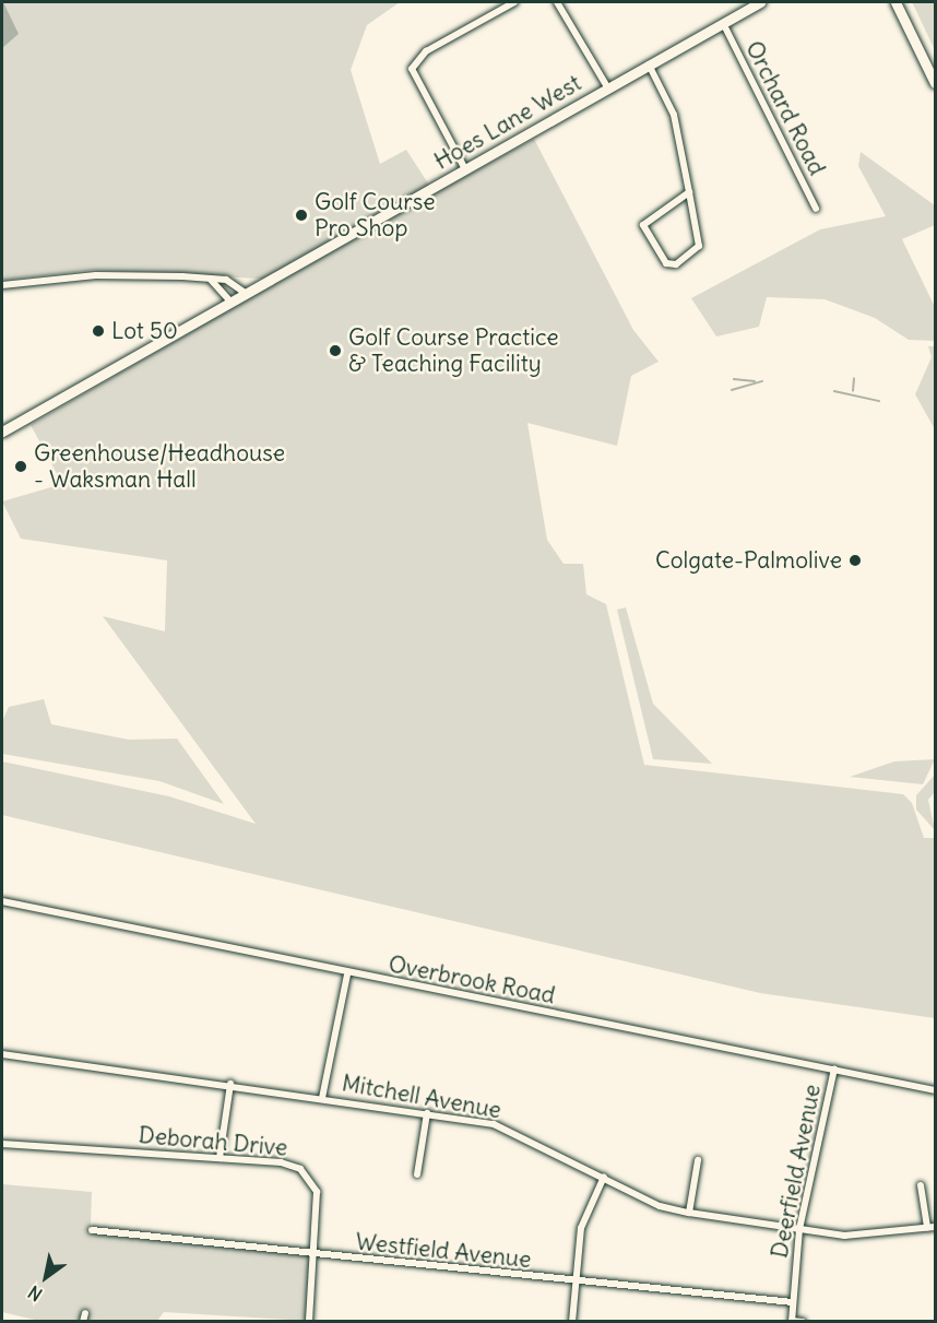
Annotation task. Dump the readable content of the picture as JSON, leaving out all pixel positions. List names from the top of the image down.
{
  "streets": {
    "street": [
      "Orchard Road",
      "Hoes Lane West",
      "Overbrook Road",
      "Mitchell Avenue",
      "Deborah Drive",
      "Deerfield Avenue",
      "Westfield Avenue"
    ]
  },
  "crossings": [
    ["Orchard Road", "Hoes Lane West"],
    ["Overbrook Road", "Deerfield Avenue"],
    ["Mitchell Avenue", "Deerfield Avenue"],
    ["Deborah Drive", "Westfield Avenue"],
    ["Deerfield Avenue", "Westfield Avenue"]
  ],
  "places": [
    "Golf Course Pro Shop",
    "Lot 50",
    "Golf Course Practice & Teaching Facility",
    "Greenhouse/Headhouse - Waksman Hall",
    "Colgate-Palmolive"
  ],
  "north": "bottom left"
}
